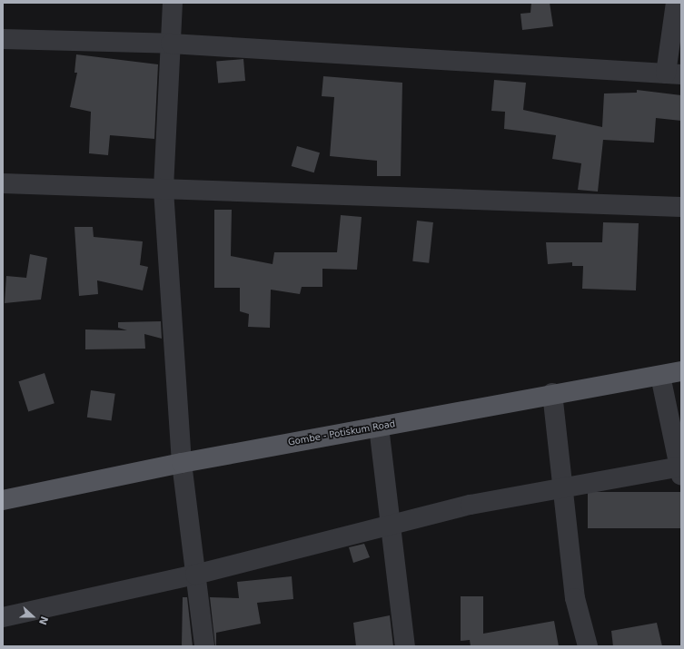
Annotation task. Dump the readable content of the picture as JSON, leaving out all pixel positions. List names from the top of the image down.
{
  "streets": {
    "main road": ["Gombe - Potiskum Road"]
  },
  "north": "right"
}
